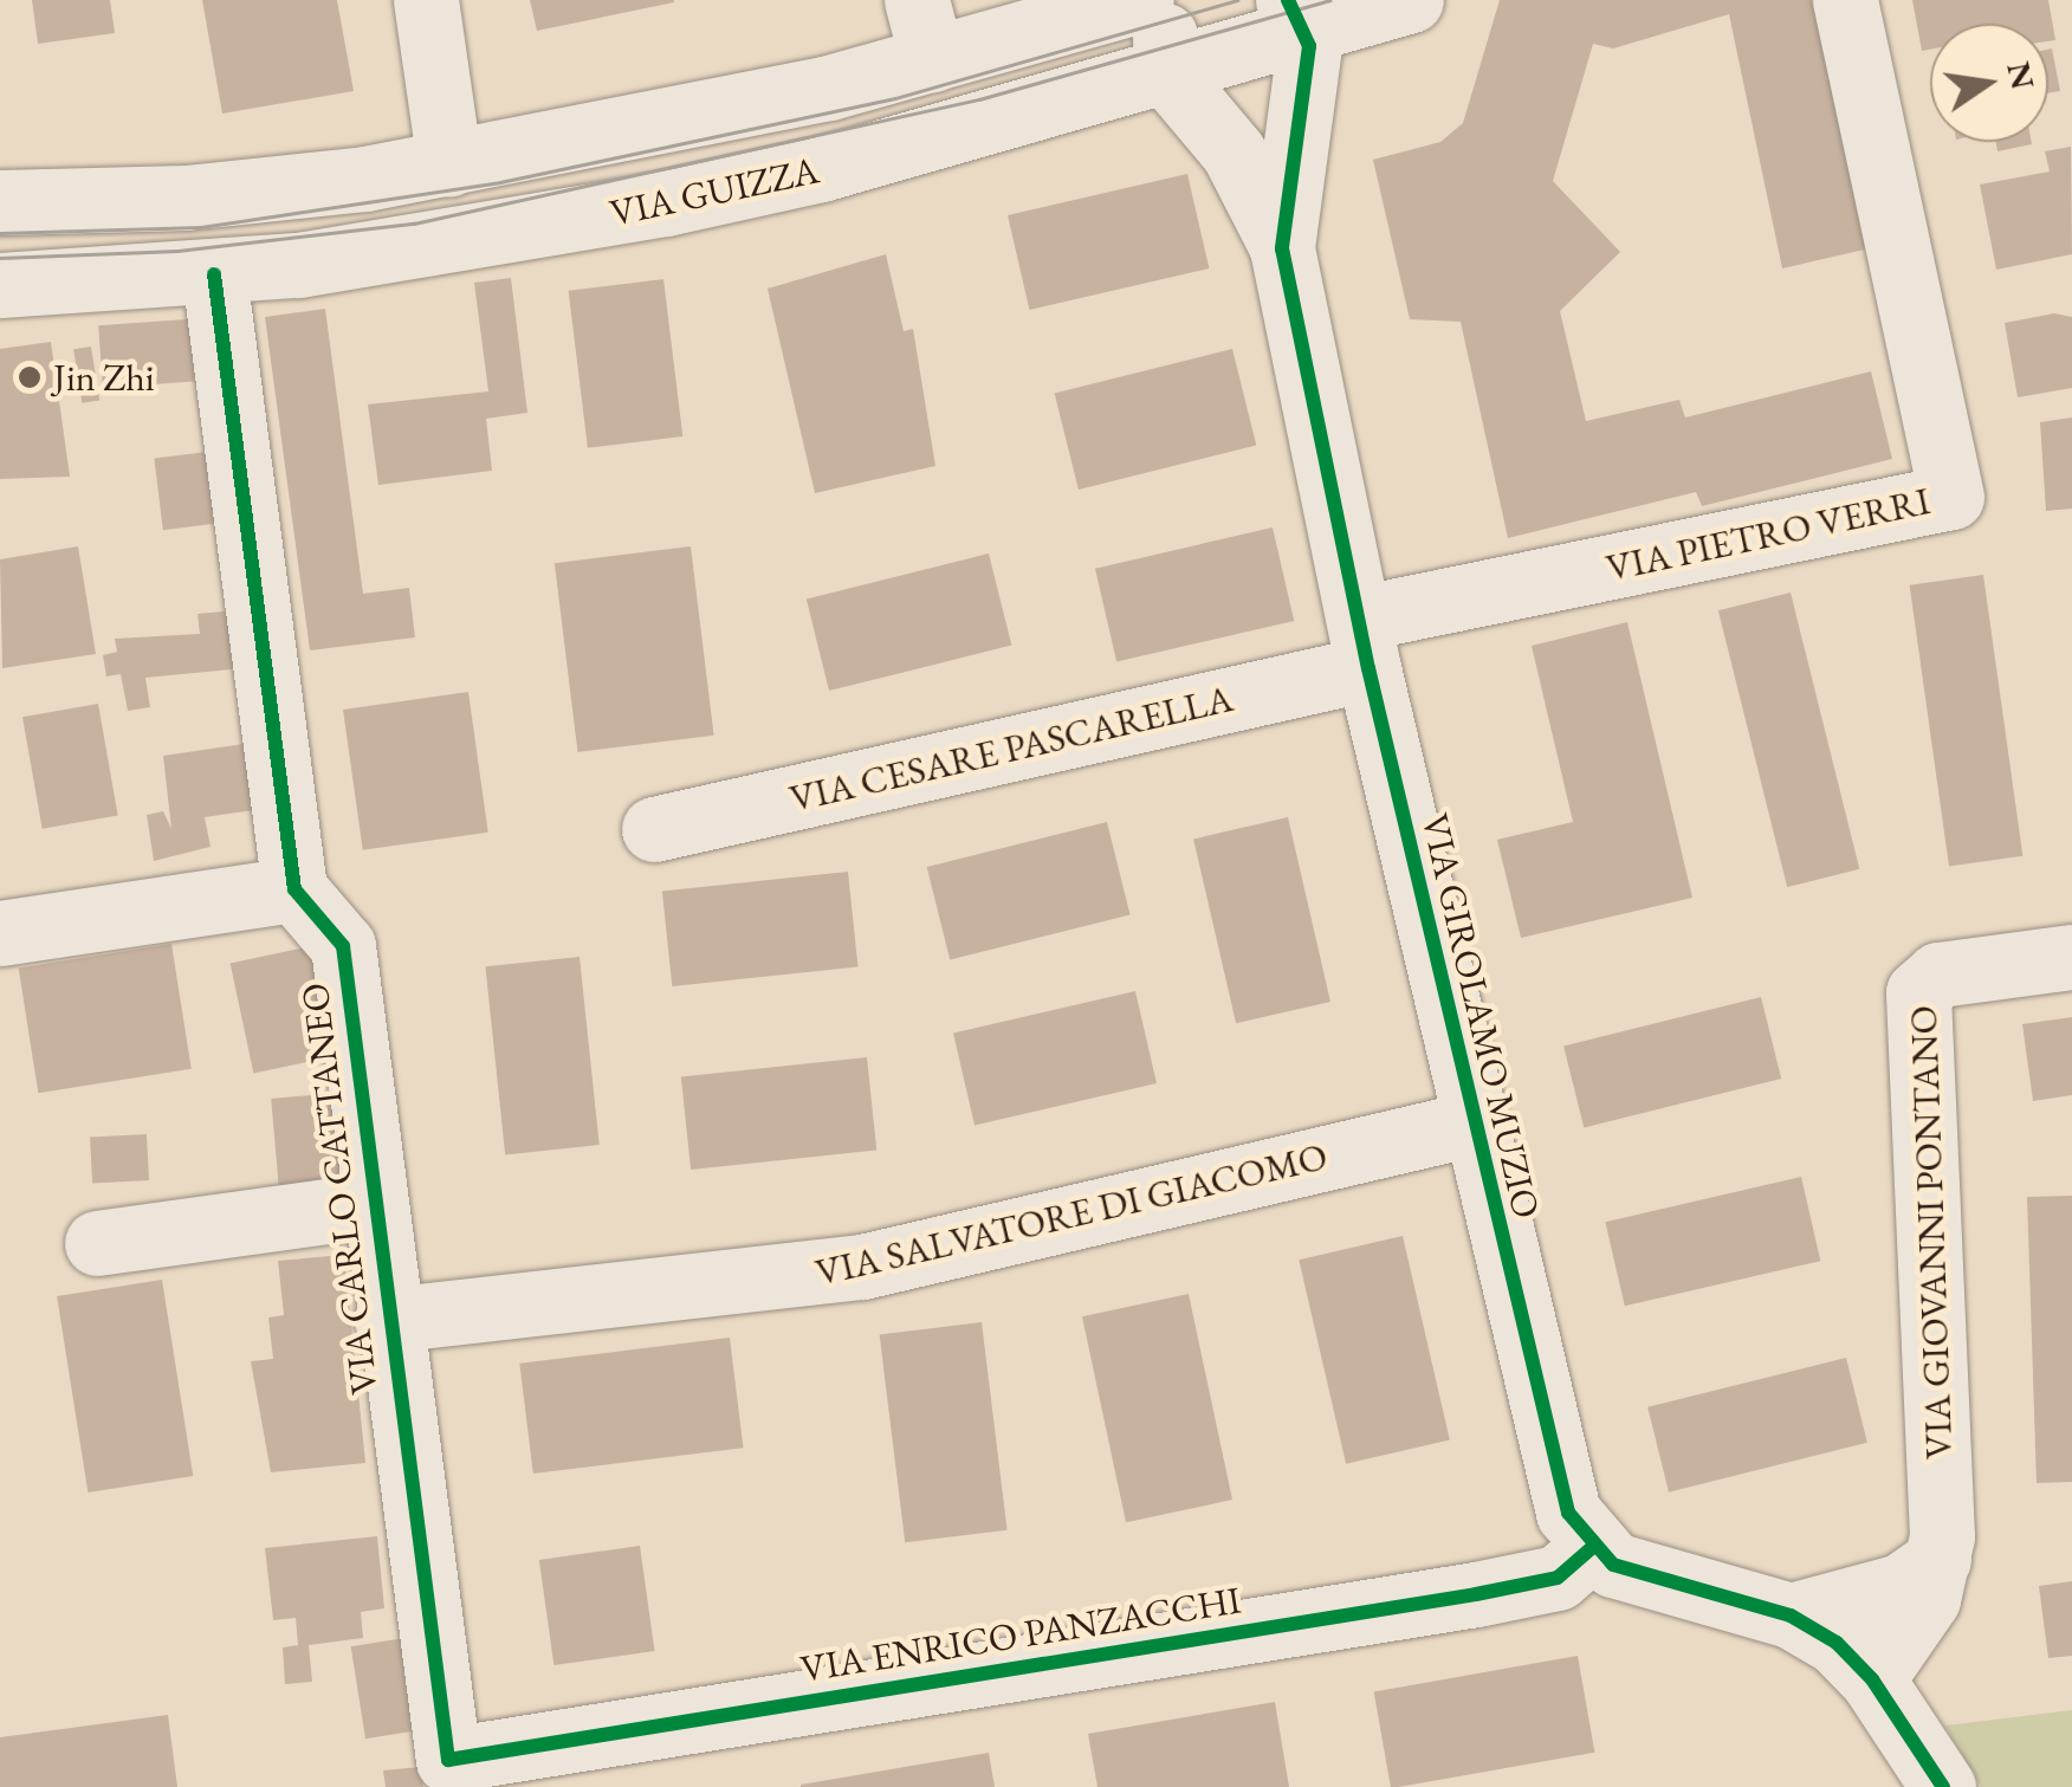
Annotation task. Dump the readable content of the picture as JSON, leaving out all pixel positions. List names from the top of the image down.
{
  "streets": {
    "street": [
      "VIA GUIZZA",
      "VIA PIETRO VERRI",
      "VIA CESARE PASCARELLA",
      "VIA GIROLAMO MUZIO",
      "VIA CARLO CATTANEO",
      "VIA SALVATORE DI GIACOMO",
      "VIA GIOVANNI PONTANO",
      "VIA ENRICO PANZACCHI"
    ]
  },
  "crossings": [
    ["VIA GUIZZA", "VIA GIROLAMO MUZIO"],
    ["VIA PIETRO VERRI", "VIA CESARE PASCARELLA"],
    ["VIA PIETRO VERRI", "VIA GIROLAMO MUZIO"],
    ["VIA CESARE PASCARELLA", "VIA GIROLAMO MUZIO"],
    ["VIA GIROLAMO MUZIO", "VIA SALVATORE DI GIACOMO"],
    ["VIA GIROLAMO MUZIO", "VIA ENRICO PANZACCHI"],
    ["VIA CARLO CATTANEO", "VIA SALVATORE DI GIACOMO"],
    ["VIA CARLO CATTANEO", "VIA ENRICO PANZACCHI"]
  ],
  "places": ["Jin Zhi"],
  "north": "right"
}
